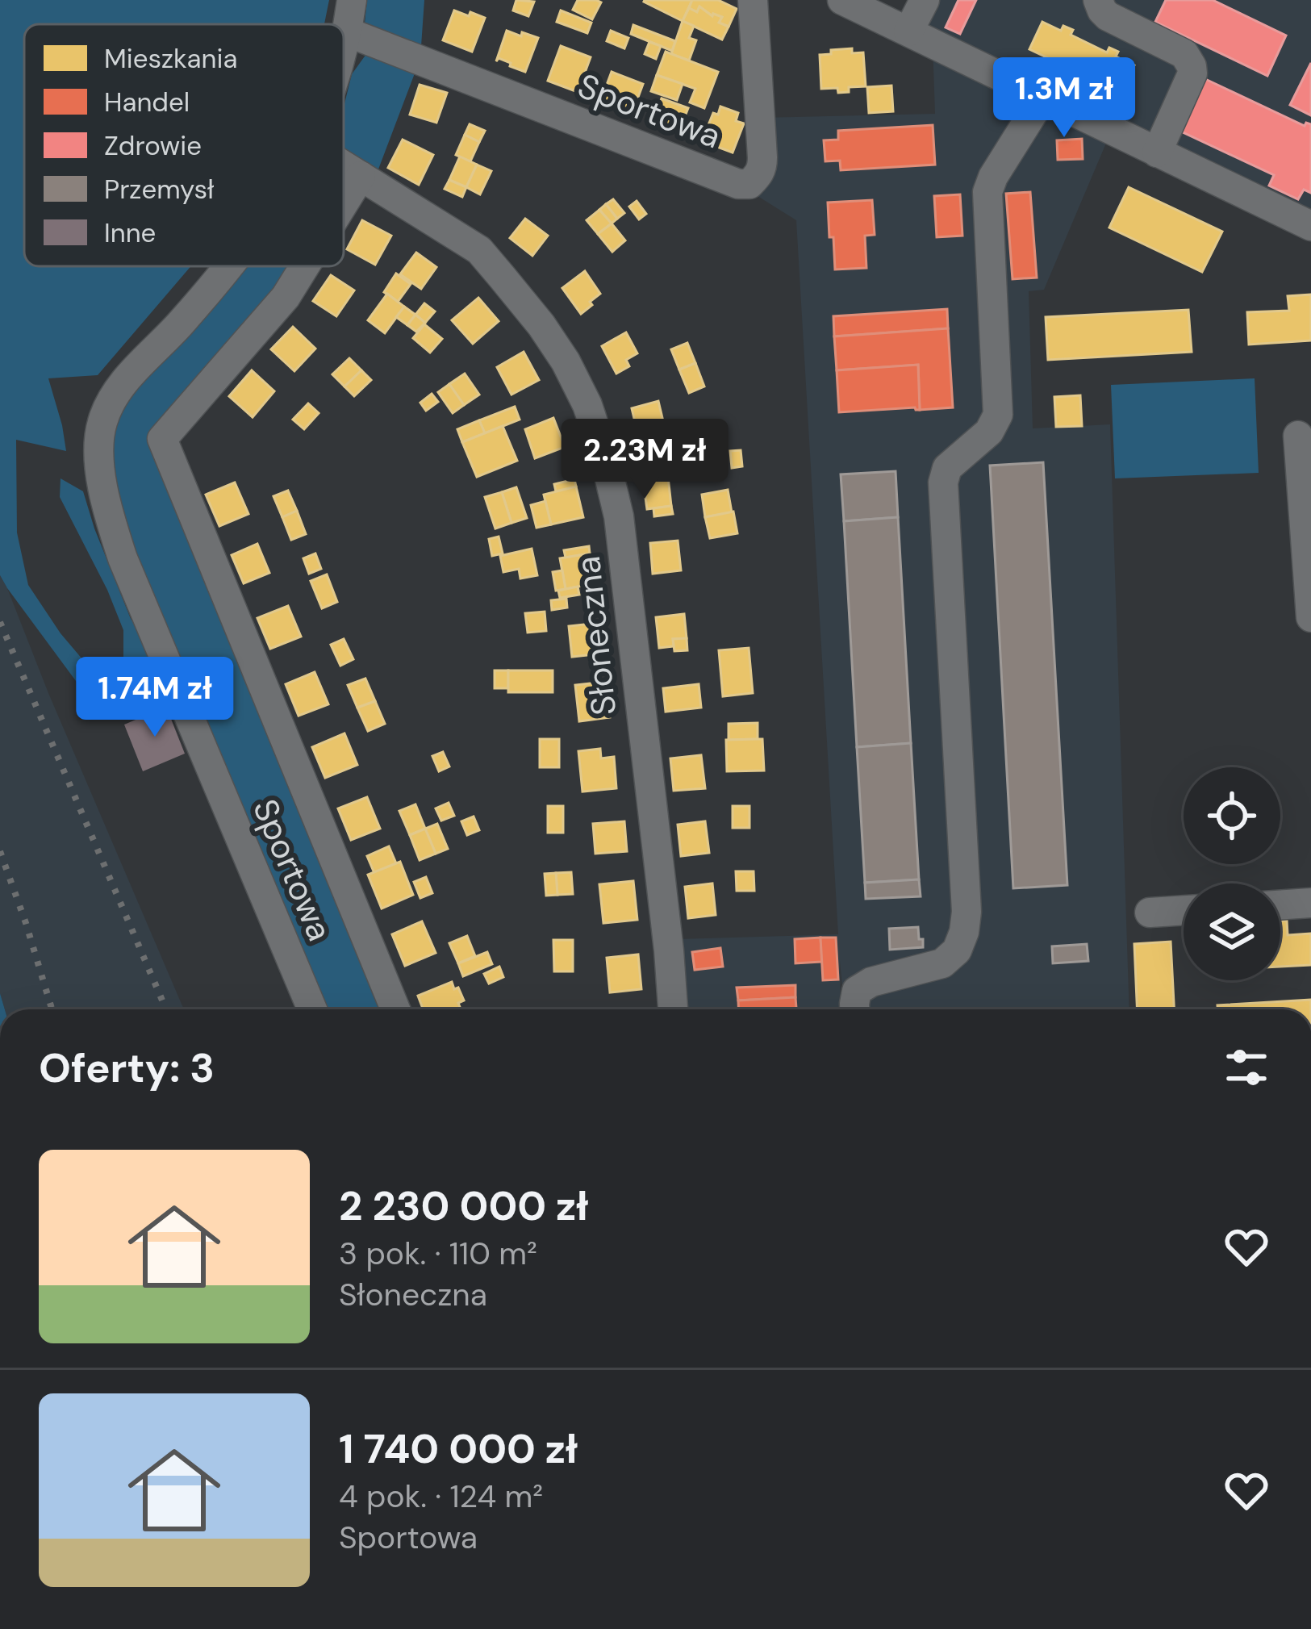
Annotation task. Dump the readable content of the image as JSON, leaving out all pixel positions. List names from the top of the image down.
{
  "streets": {
    "street": ["Sportowa", "Słoneczna"]
  },
  "legend": [
    "Mieszkania",
    "Handel",
    "Zdrowie",
    "Przemysł",
    "Inne"
  ],
  "page": {
    "price": ["1.3M zł", "2.23M zł", "1.74M zł"],
    "heading": "Oferty: 3",
    "list": [
      {
        "name": "2 230 000 zł",
        "note": "3 pok. · 110 m² · Słoneczna"
      },
      {
        "name": "1 740 000 zł",
        "note": "4 pok. · 124 m² · Sportowa"
      }
    ]
  }
}
